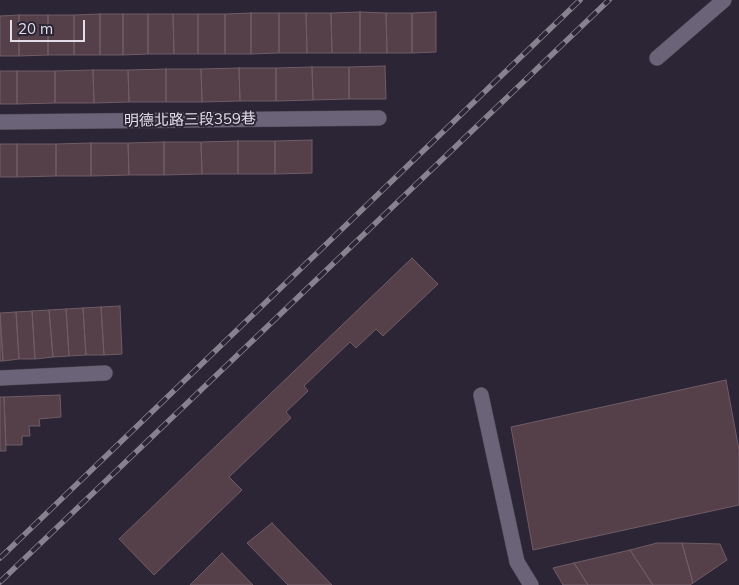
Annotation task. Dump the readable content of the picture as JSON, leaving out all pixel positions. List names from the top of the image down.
{
  "streets": {
    "street": ["明德北路三段359巷"]
  },
  "scale_bar": "20 m"
}
